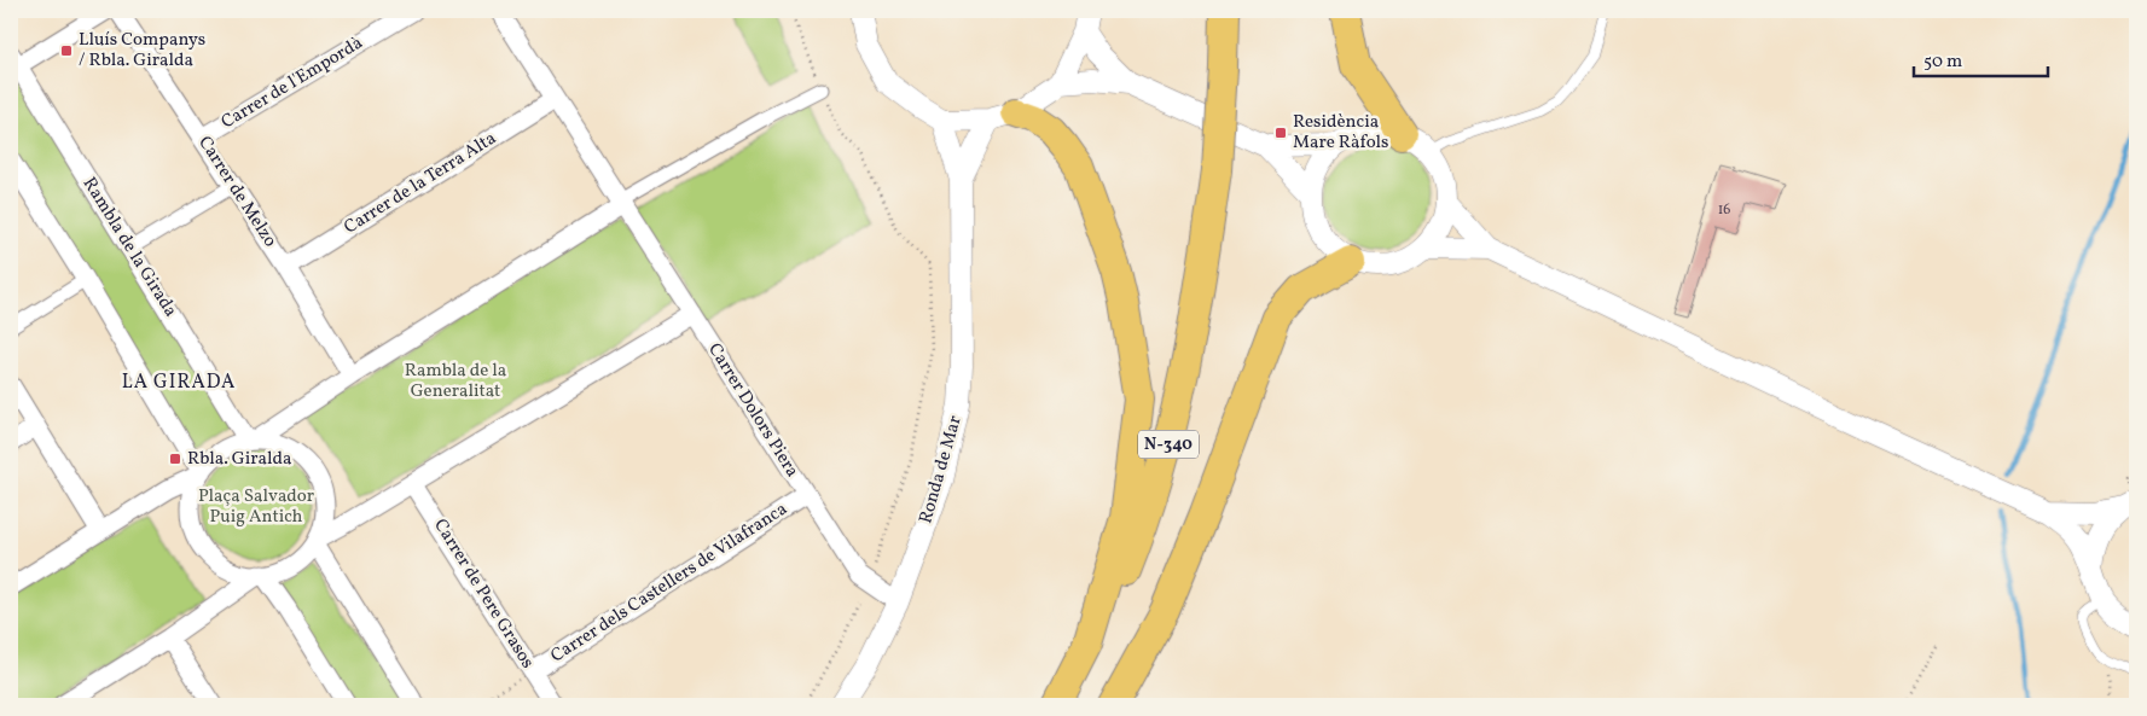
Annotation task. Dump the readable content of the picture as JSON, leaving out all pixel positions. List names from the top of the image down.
{
  "streets": {
    "highway": ["N-340"],
    "street": [
      "Carrer de l'Empordà",
      "Carrer de la Terra Alta",
      "Carrer de Melzo",
      "Rambla de la Girada",
      "Carrer Dolors Piera",
      "Ronda de Mar",
      "Carrer dels Castellers de Vilafranca",
      "Carrer de Pere Grasos"
    ]
  },
  "crossings": [
    ["Carrer de l'Empordà", "Carrer de Melzo"],
    ["Carrer de la Terra Alta", "Carrer de Melzo"],
    ["Carrer de la Terra Alta", "Carrer Dolors Piera"],
    ["Carrer Dolors Piera", "Ronda de Mar"],
    ["Carrer Dolors Piera", "Carrer dels Castellers de Vilafranca"],
    ["Carrer dels Castellers de Vilafranca", "Carrer de Pere Grasos"]
  ],
  "districts": ["LA GIRADA"],
  "parks": ["Rambla de la Generalitat", "Plaça Salvador Puig Antich"],
  "places": {
    "transit": ["Lluís Companys / Rbla. Giralda", "Residència Mare Ràfols", "Rbla. Giralda"]
  },
  "house_numbers": ["16"],
  "scale_bar": "50 m"
}
